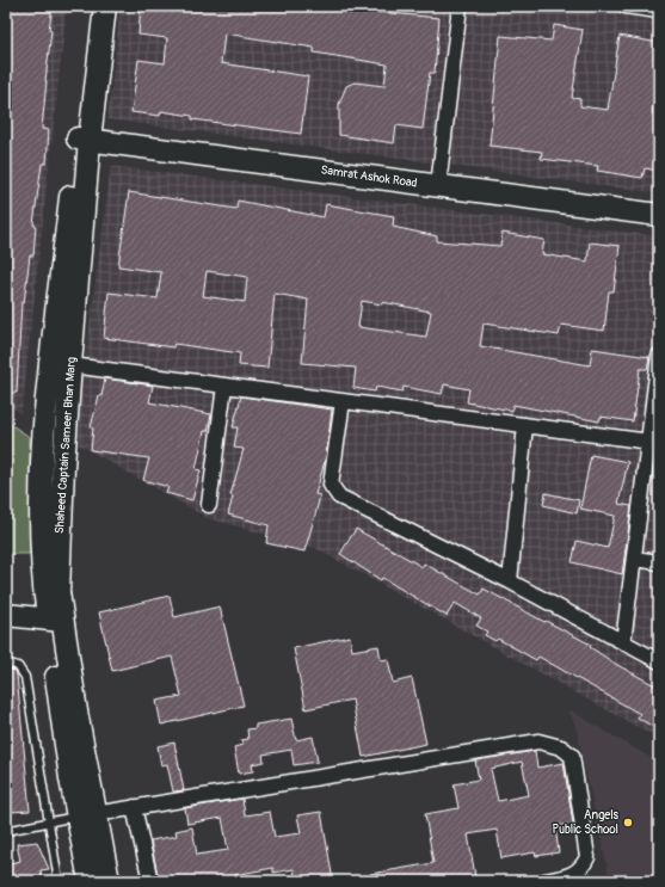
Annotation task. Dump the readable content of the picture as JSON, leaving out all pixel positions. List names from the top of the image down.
{
  "streets": {
    "street": ["Samrat Ashok Road", "Shaheed Captain Sameer Bhan Marg"]
  },
  "crossings": [
    ["Samrat Ashok Road", "Shaheed Captain Sameer Bhan Marg"]
  ],
  "places": ["Angels Public School"]
}
